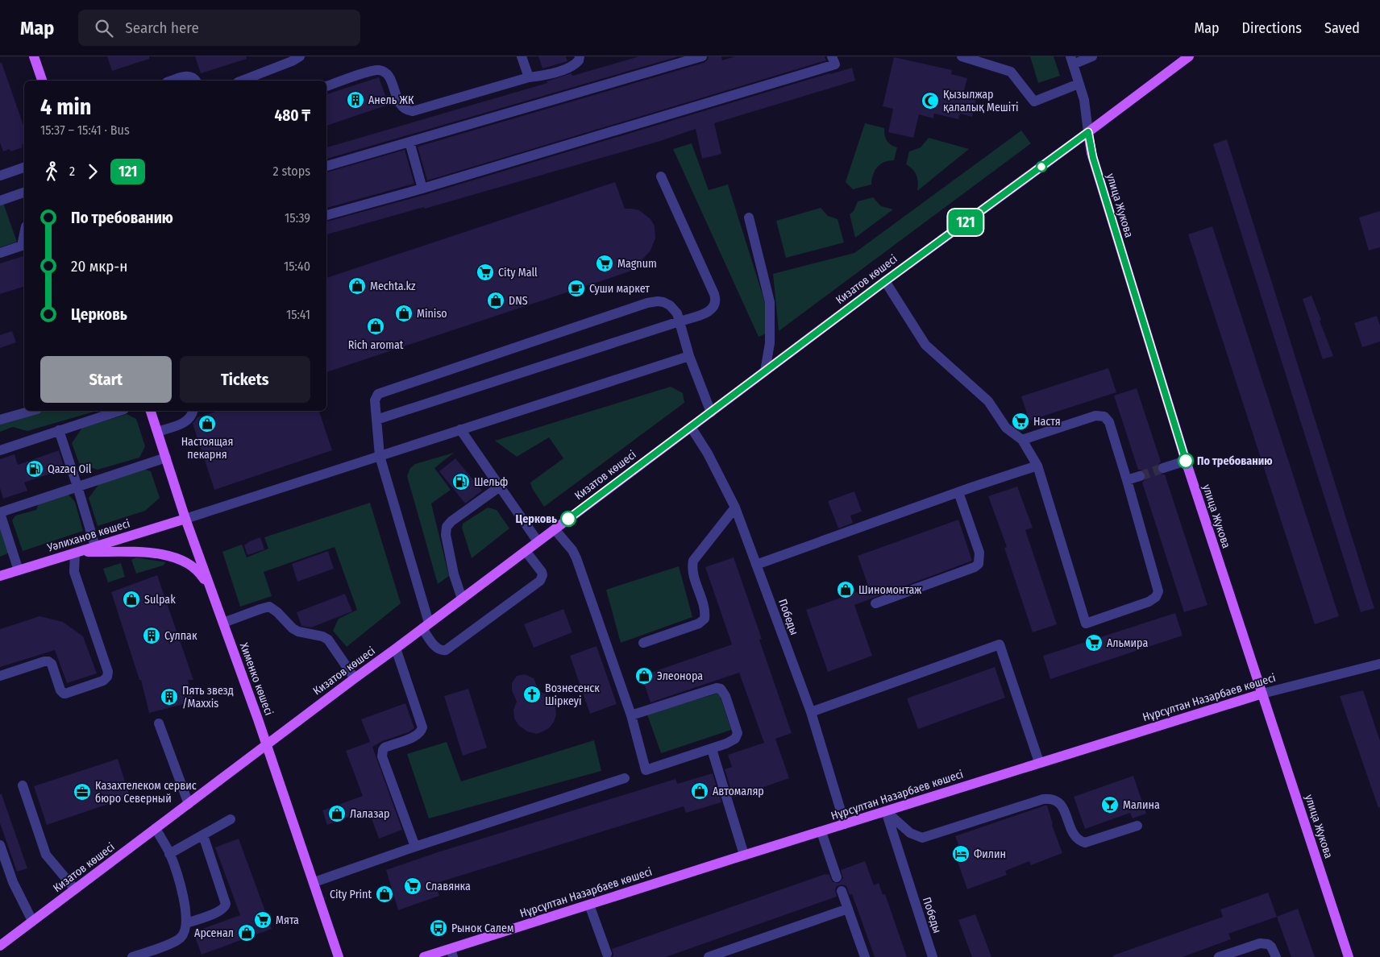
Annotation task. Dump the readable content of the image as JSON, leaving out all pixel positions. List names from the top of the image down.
{
  "streets": {
    "main road": [
      "улица Жукова",
      "Кизатов көшесі",
      "Уәлиханов көшесі",
      "Хименко көшесі",
      "Нұрсұлтан Назарбаев көшесі"
    ],
    "street": ["Победы"]
  },
  "crossings": [
    ["улица Жукова", "Кизатов көшесі"],
    ["улица Жукова", "Нұрсұлтан Назарбаев көшесі"],
    ["Кизатов көшесі", "Победы"],
    ["Кизатов көшесі", "Хименко көшесі"],
    ["Уәлиханов көшесі", "Хименко көшесі"],
    ["Победы", "Нұрсұлтан Назарбаев көшесі"]
  ],
  "places": {
    "building": ["Анель ЖК", "Сулпак", "Пять звезд /Maxxis"],
    "mosque": ["Қызылжар қалалық Мешіті"],
    "supermarket": [
      "Magnum",
      "City Mall",
      "Настя",
      "Альмира",
      "Славянка",
      "Мята"
    ],
    "shop": [
      "Mechta.kz",
      "DNS",
      "Miniso",
      "Rich aromat",
      "Настоящая пекарня",
      "Шиномонтаж",
      "Sulpak",
      "Элеонора",
      "Автомаляр",
      "Лалазар",
      "City Print",
      "Арсенал"
    ],
    "cafe": ["Суши маркет"],
    "other": ["По требованию", "Церковь"],
    "fuel station": ["Qazaq Oil", "Шельф"],
    "church": ["Вознесенск Шіркеуі"],
    "office": ["Казахтелеком сервис бюро Северный"],
    "bar": ["Малина"],
    "hotel": ["Филин"],
    "bus stop": ["Рынок Салем"]
  },
  "lines": ["bus line 121"],
  "page": {
    "header": "Map",
    "search": "Search here",
    "nav": ["Map", "Directions", "Saved"],
    "on_map": "121",
    "heading": ["4 min", "15:37 – 15:41 · Bus", "480 ₸"],
    "legs": ["2", "121", "2 stops"],
    "list": [
      {
        "name": "По требованию",
        "value": "15:39"
      },
      {
        "name": "20 мкр-н",
        "value": "15:40"
      },
      {
        "name": "Церковь",
        "value": "15:41"
      }
    ],
    "buttons": ["Start", "Tickets"]
  }
}
